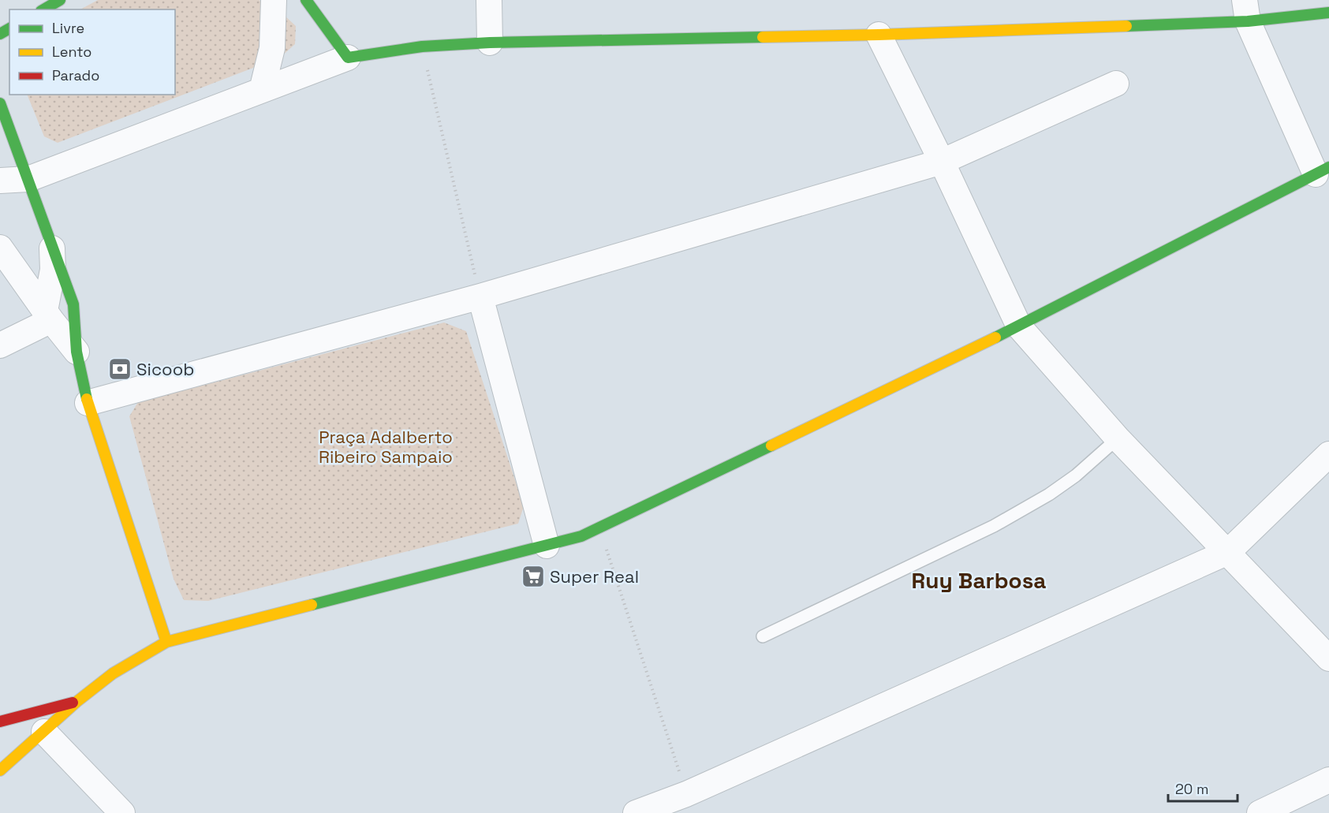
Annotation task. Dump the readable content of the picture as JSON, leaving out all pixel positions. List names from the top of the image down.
{
  "districts": ["Ruy Barbosa"],
  "parks": ["Praça Adalberto Ribeiro Sampaio"],
  "places": {
    "bank": ["Sicoob"],
    "supermarket": ["Super Real"]
  },
  "legend": ["Livre", "Lento", "Parado"],
  "scale_bar": "20 m"
}
